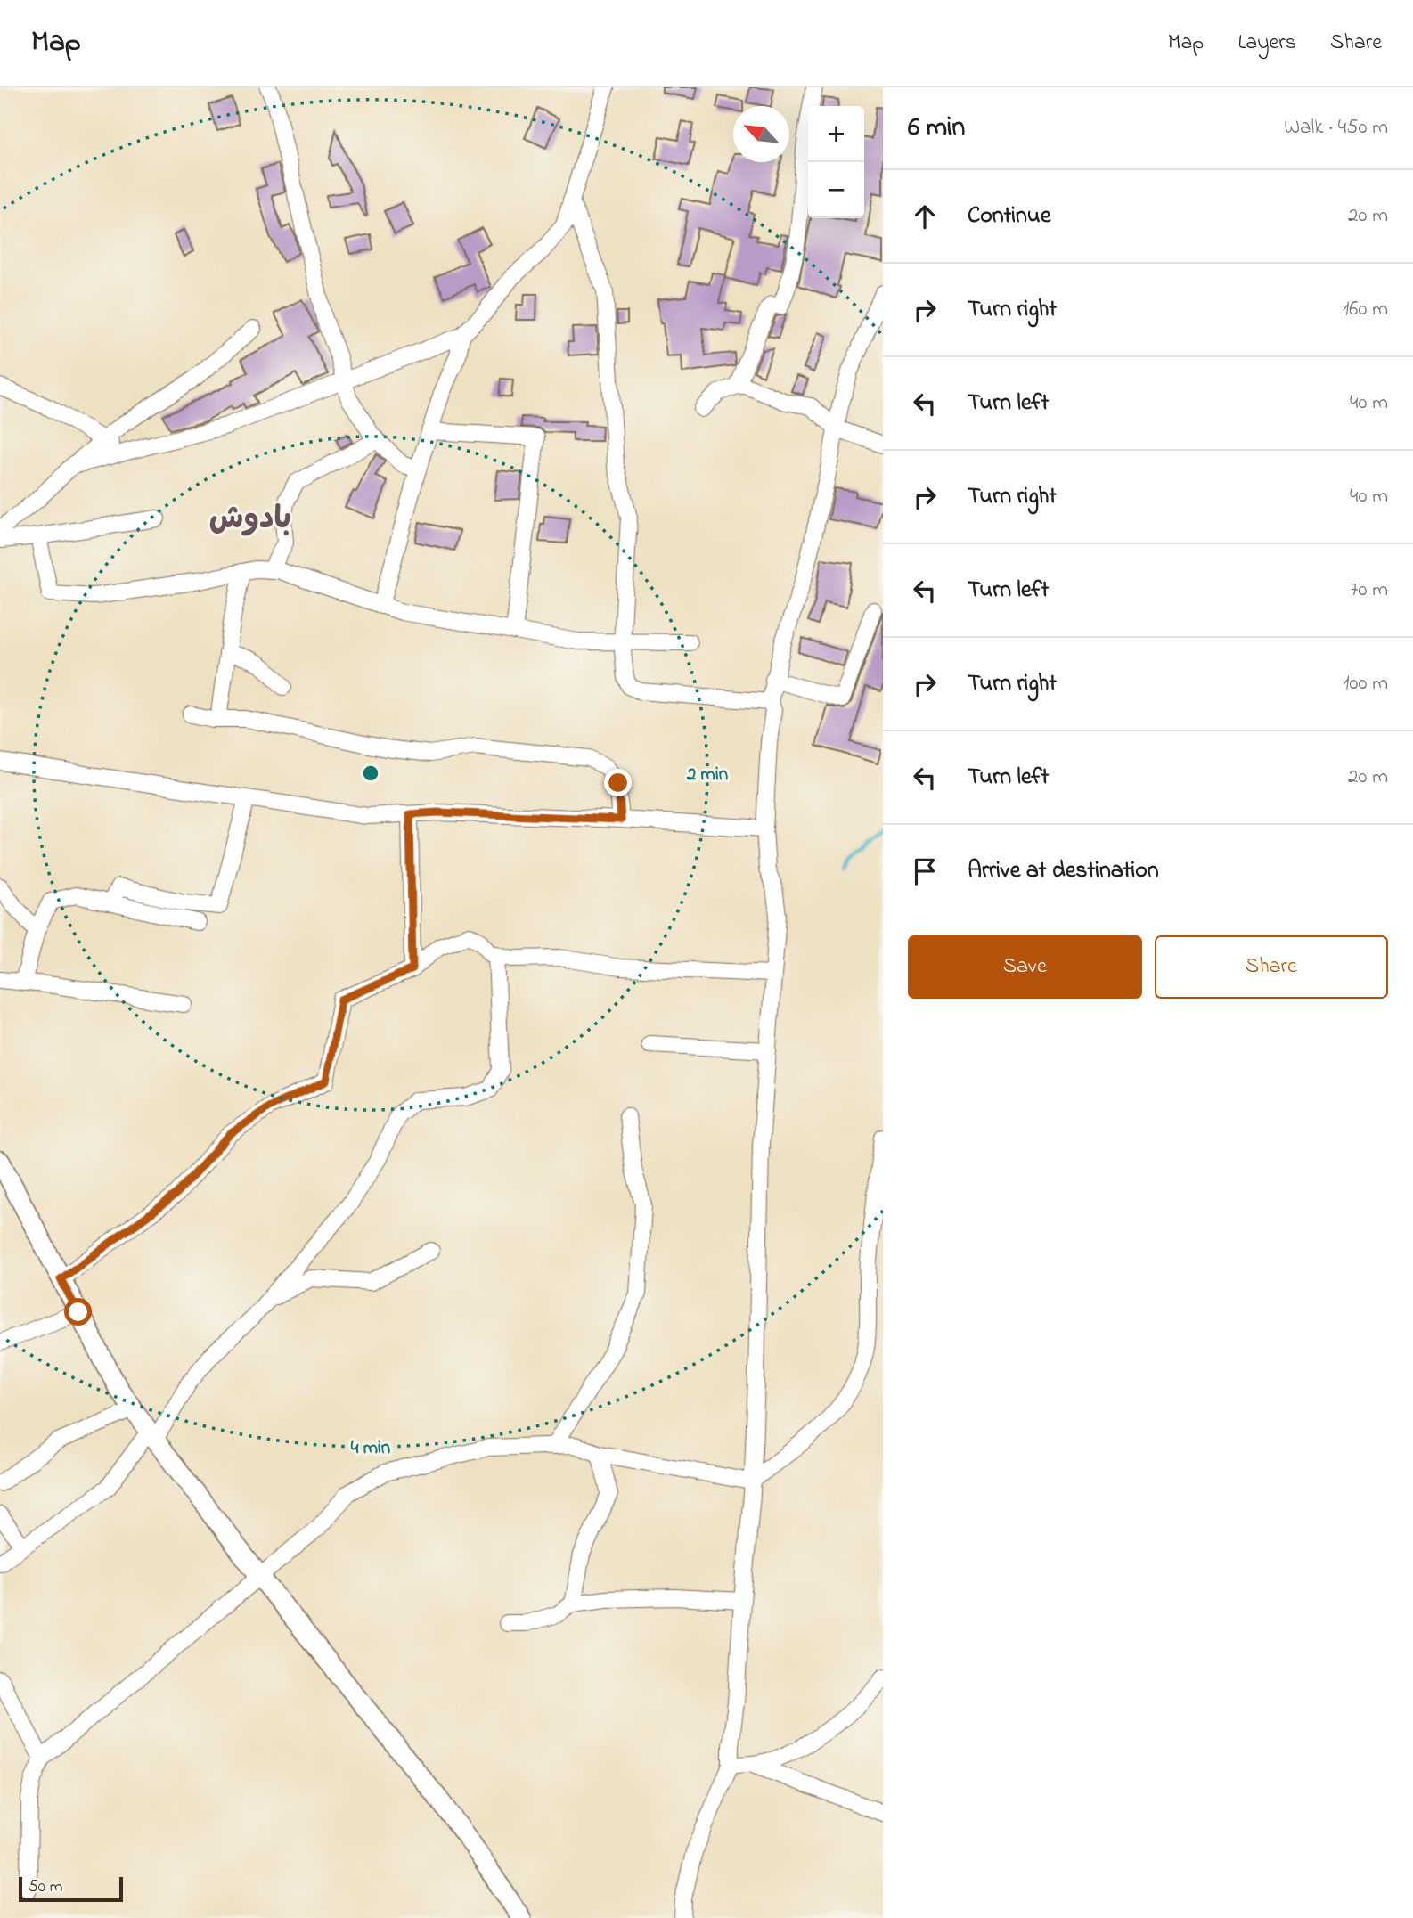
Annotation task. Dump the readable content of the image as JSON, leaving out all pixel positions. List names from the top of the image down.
{
  "districts": ["بادوش"],
  "scale_bar": "50 m",
  "north": "top left",
  "page": {
    "header": "Map",
    "nav": ["Map", "Layers", "Share"],
    "heading": ["6 min", "Walk · 450 m"],
    "map_buttons": ["+", "−"],
    "list": [
      ["Continue", "20 m"],
      ["Turn right", "160 m"],
      ["Turn left", "40 m"],
      ["Turn right", "40 m"],
      ["Turn left", "70 m"],
      ["Turn right", "100 m"],
      ["Turn left", "20 m"],
      "Arrive at destination"
    ],
    "buttons": ["Save", "Share"],
    "scale": "50 m"
  },
  "rings": ["2 min", "4 min"]
}
